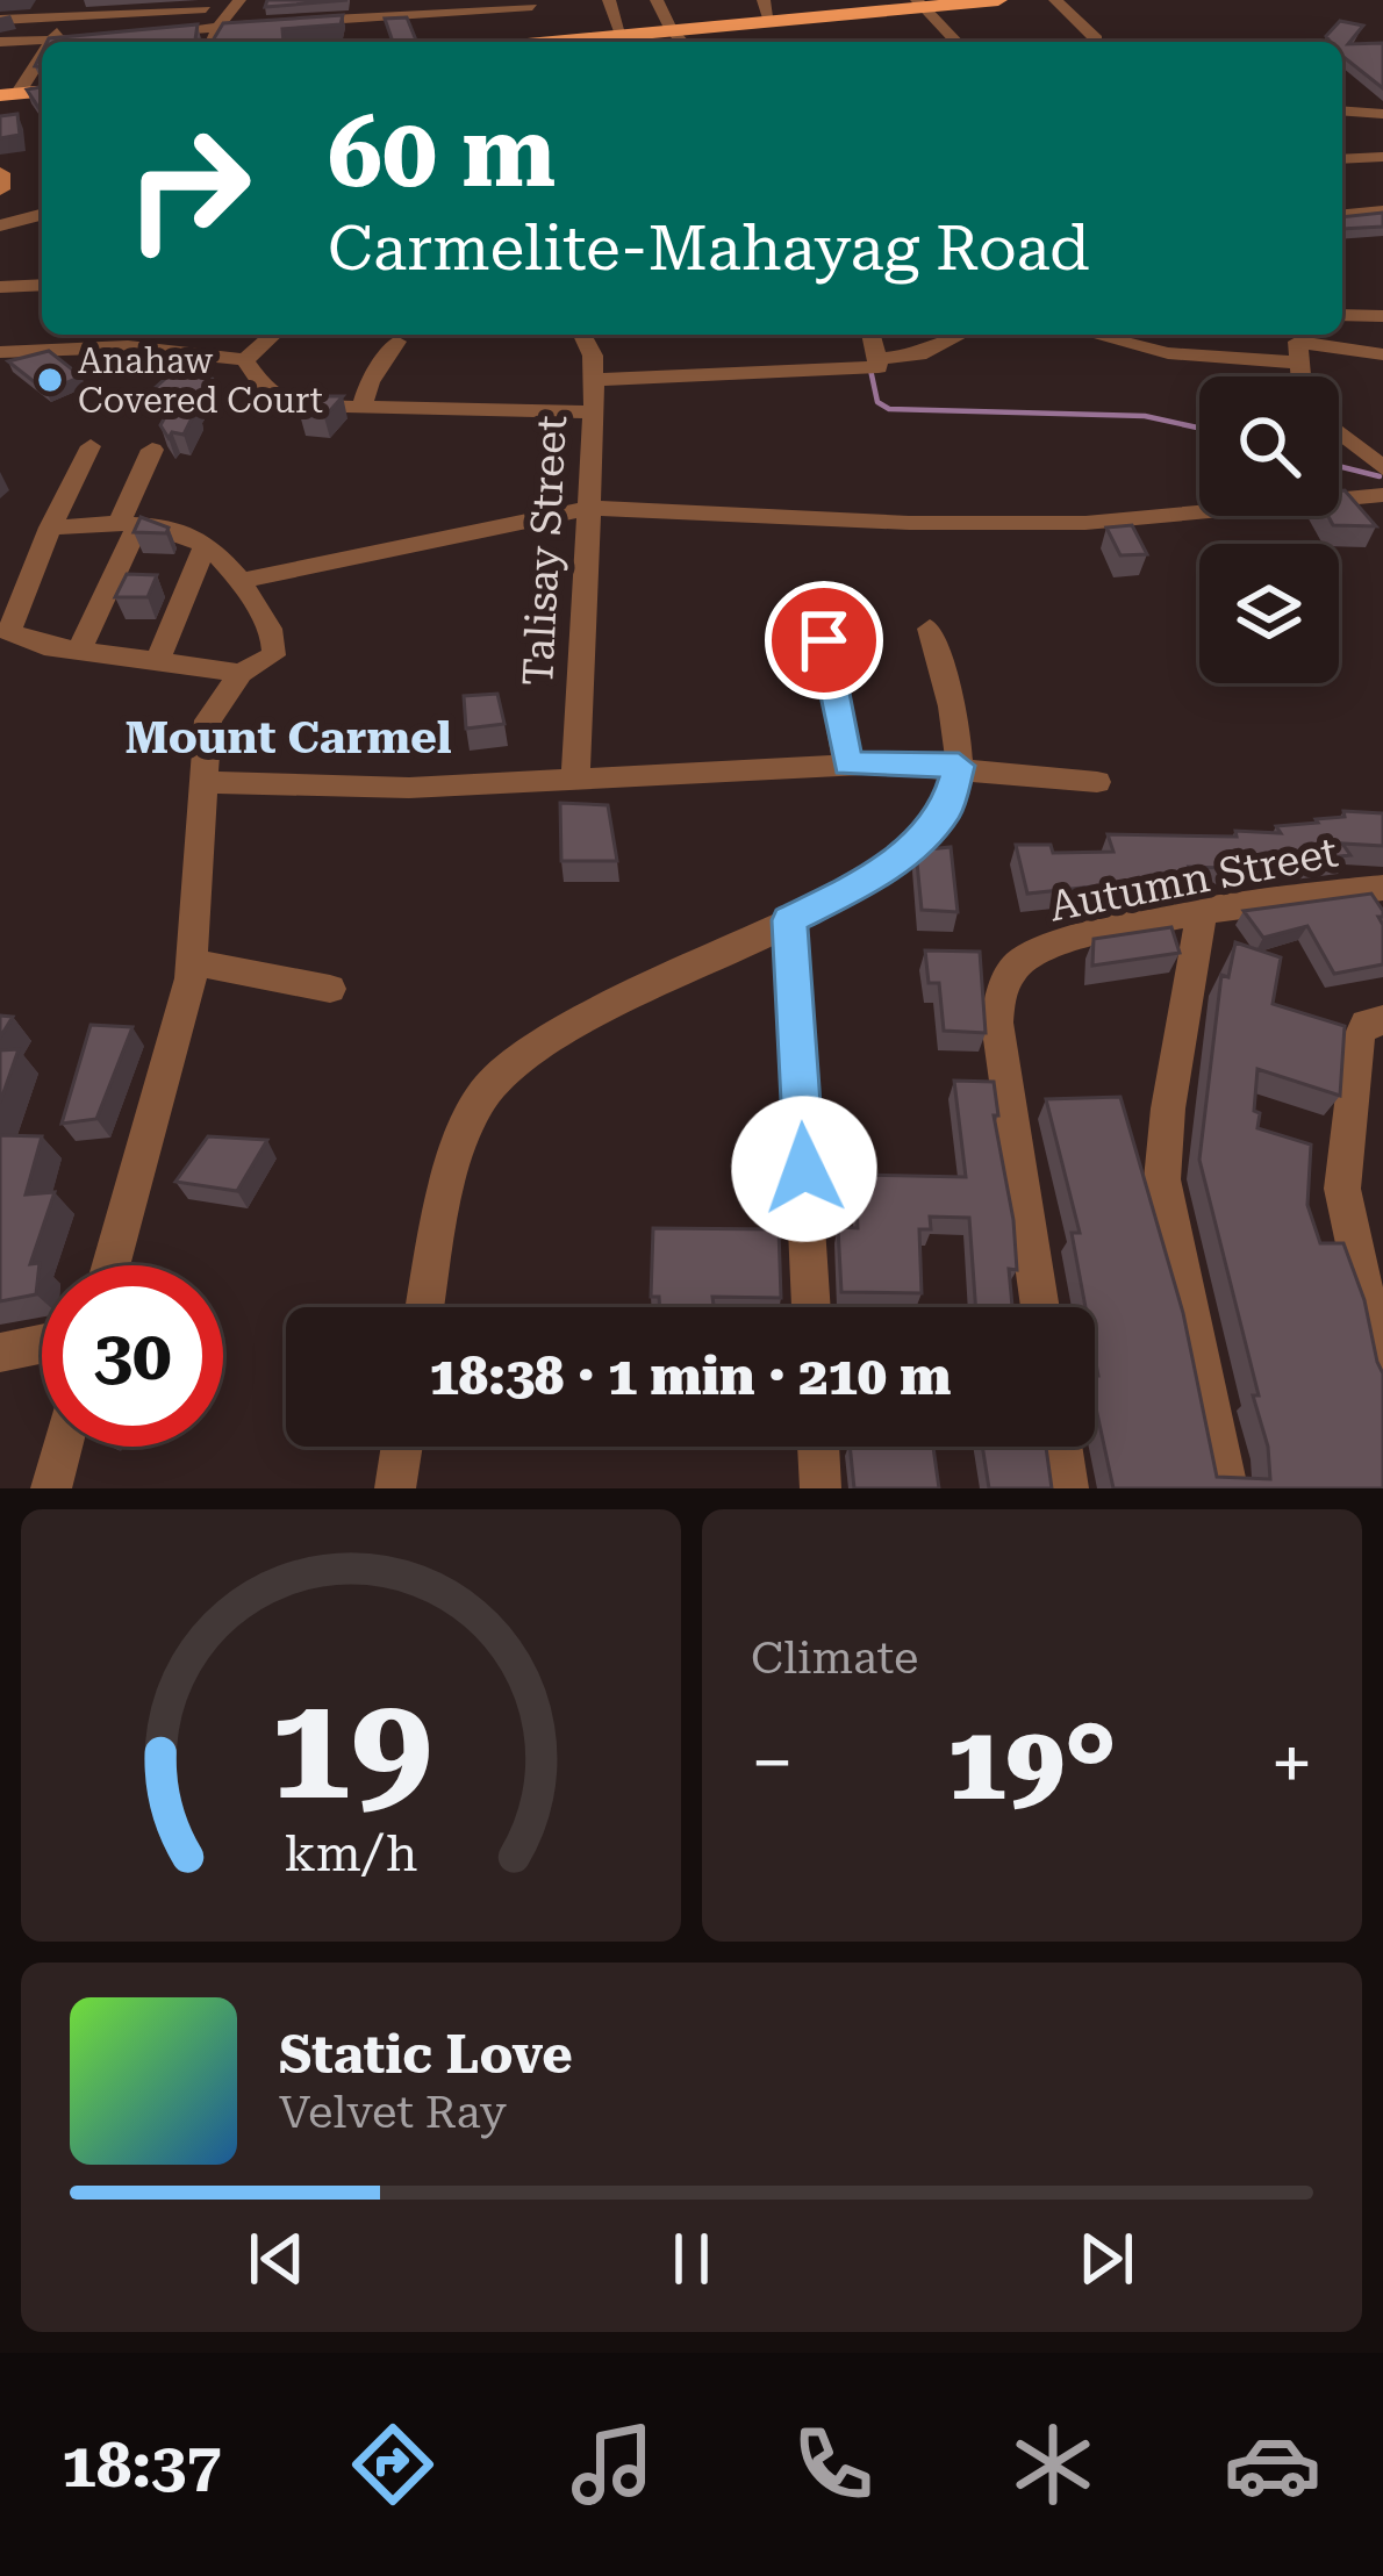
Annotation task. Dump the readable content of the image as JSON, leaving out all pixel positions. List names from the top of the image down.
{
  "streets": {
    "street": ["Talisay Street", "Autumn Street"]
  },
  "districts": ["Mount Carmel"],
  "places": ["Anahaw Covered Court"],
  "page": {
    "turn": ["60 m", "Carmelite-Mahayag Road"],
    "limit": "30",
    "trip": "18:38 · 1 min · 210 m",
    "tile": "Climate",
    "heat": ["−", "19°", "+"],
    "song": ["Static Love", "Velvet Ray"],
    "tabs": "18:37",
    "gauge": ["19", "km/h"]
  }
}
